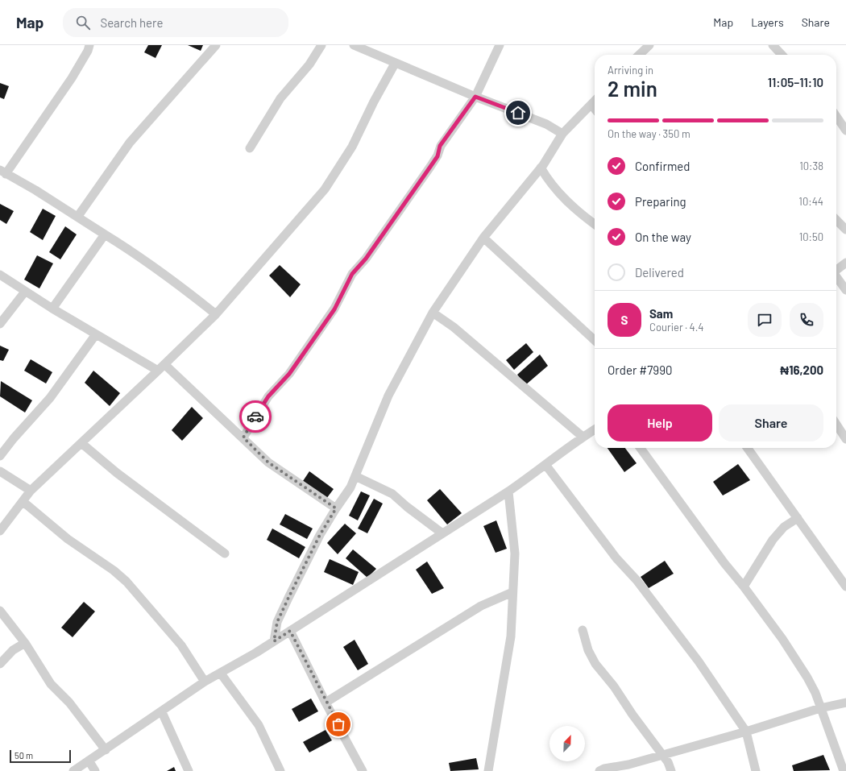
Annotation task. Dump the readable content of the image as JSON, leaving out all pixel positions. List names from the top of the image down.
{
  "scale_bar": "50 m",
  "north": "top right",
  "page": {
    "header": "Map",
    "search": "Search here",
    "nav": ["Map", "Layers", "Share"],
    "heading": ["2 min", "Arriving in", "11:05–11:10"],
    "panel": [
      "Sam",
      "Courier · 4.4",
      "Order #7990",
      "₦16,200"
    ],
    "bar": "On the way · 350 m",
    "list": [
      ["Confirmed", "10:38"],
      ["Preparing", "10:44"],
      ["On the way", "10:50"],
      "Delivered"
    ],
    "round": "S",
    "buttons": ["Help", "Share"],
    "scale": "50 m"
  }
}
